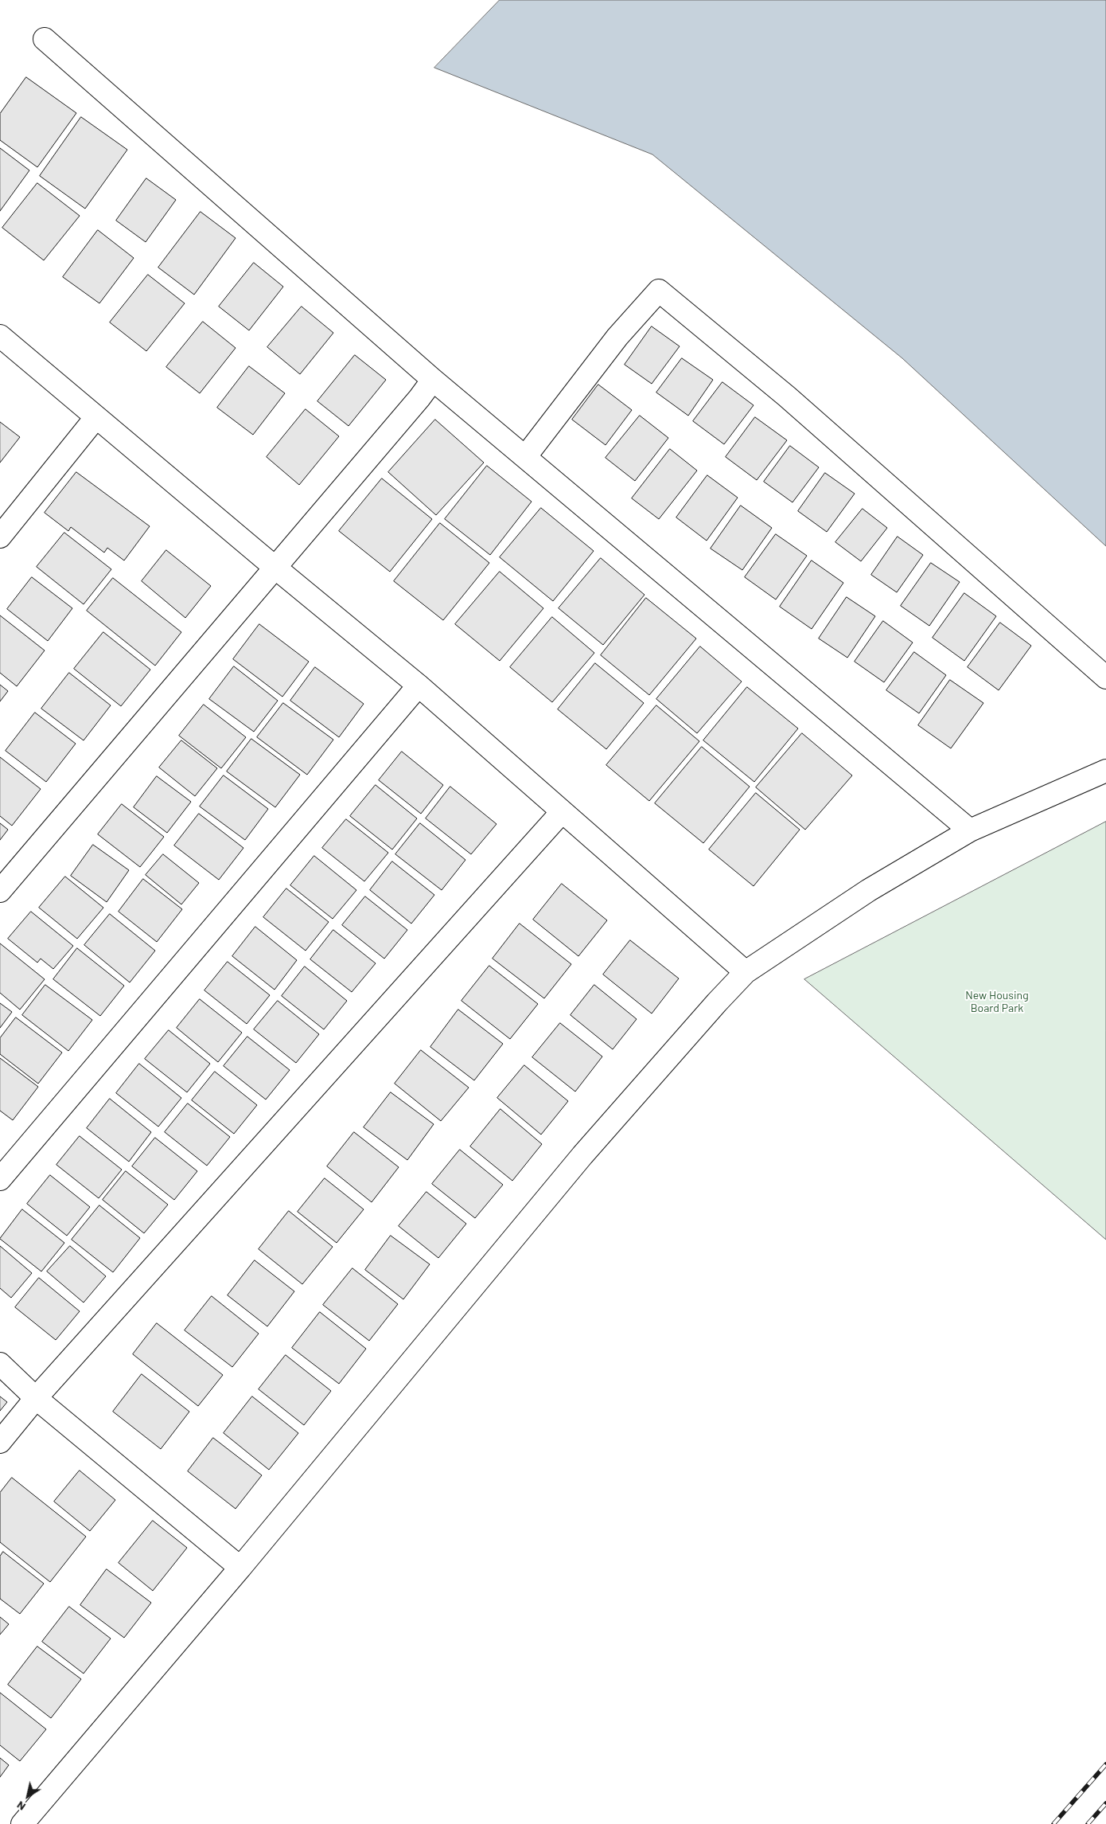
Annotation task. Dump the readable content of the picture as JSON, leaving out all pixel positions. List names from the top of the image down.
{
  "parks": ["New Housing Board Park"],
  "north": "bottom left"
}
